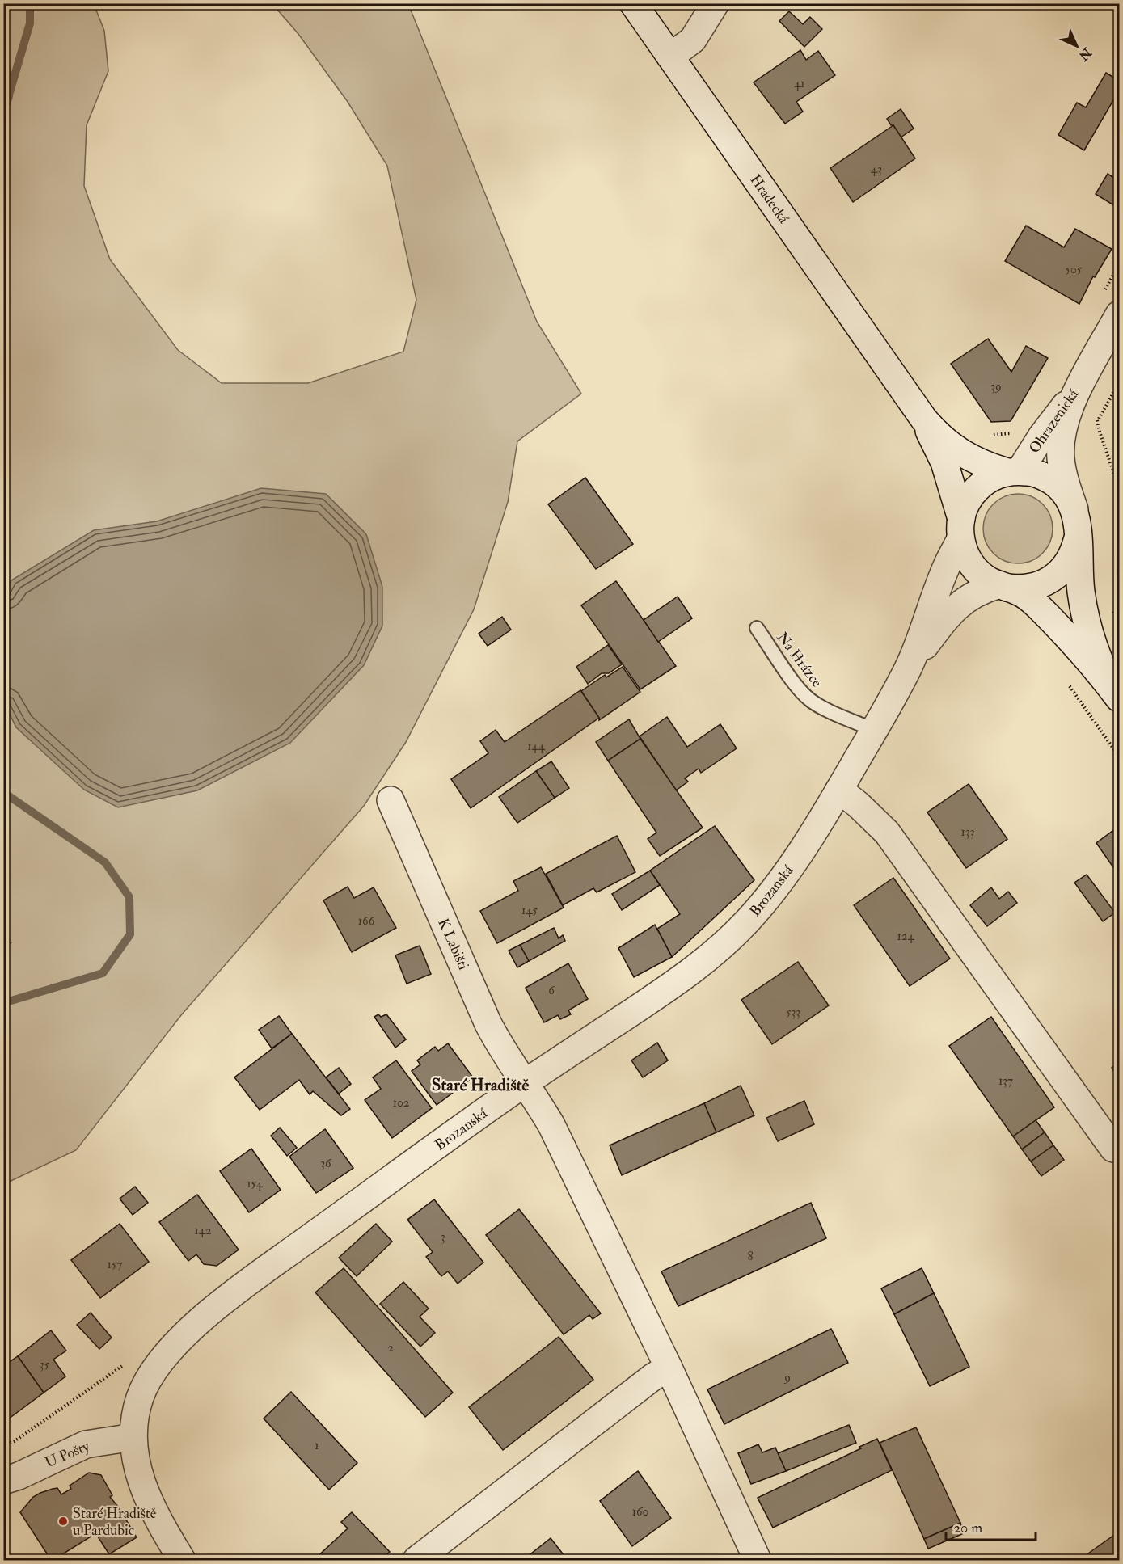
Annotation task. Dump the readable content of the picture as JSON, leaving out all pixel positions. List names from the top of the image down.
{
  "streets": {
    "street": [
      "Hradecká",
      "Ohrazenická",
      "Brozanská",
      "K Labišti",
      "U Pošty"
    ],
    "lane": ["Na Hrázce"]
  },
  "crossings": [
    ["Hradecká", "Ohrazenická"],
    ["Hradecká", "Brozanská"],
    ["Ohrazenická", "Brozanská"],
    ["Na Hrázce", "Brozanská"],
    ["Brozanská", "K Labišti"],
    ["Brozanská", "U Pošty"]
  ],
  "districts": ["Staré Hradiště"],
  "places": ["Staré Hradiště u Pardubic"],
  "house_numbers": [
    "41",
    "43",
    "505",
    "39",
    "144",
    "133",
    "145",
    "166",
    "124",
    "6",
    "533",
    "137",
    "102",
    "36",
    "154",
    "142",
    "3",
    "8",
    "157",
    "2",
    "35",
    "9",
    "1",
    "160"
  ],
  "scale_bar": "20 m",
  "north": "bottom right"
}
